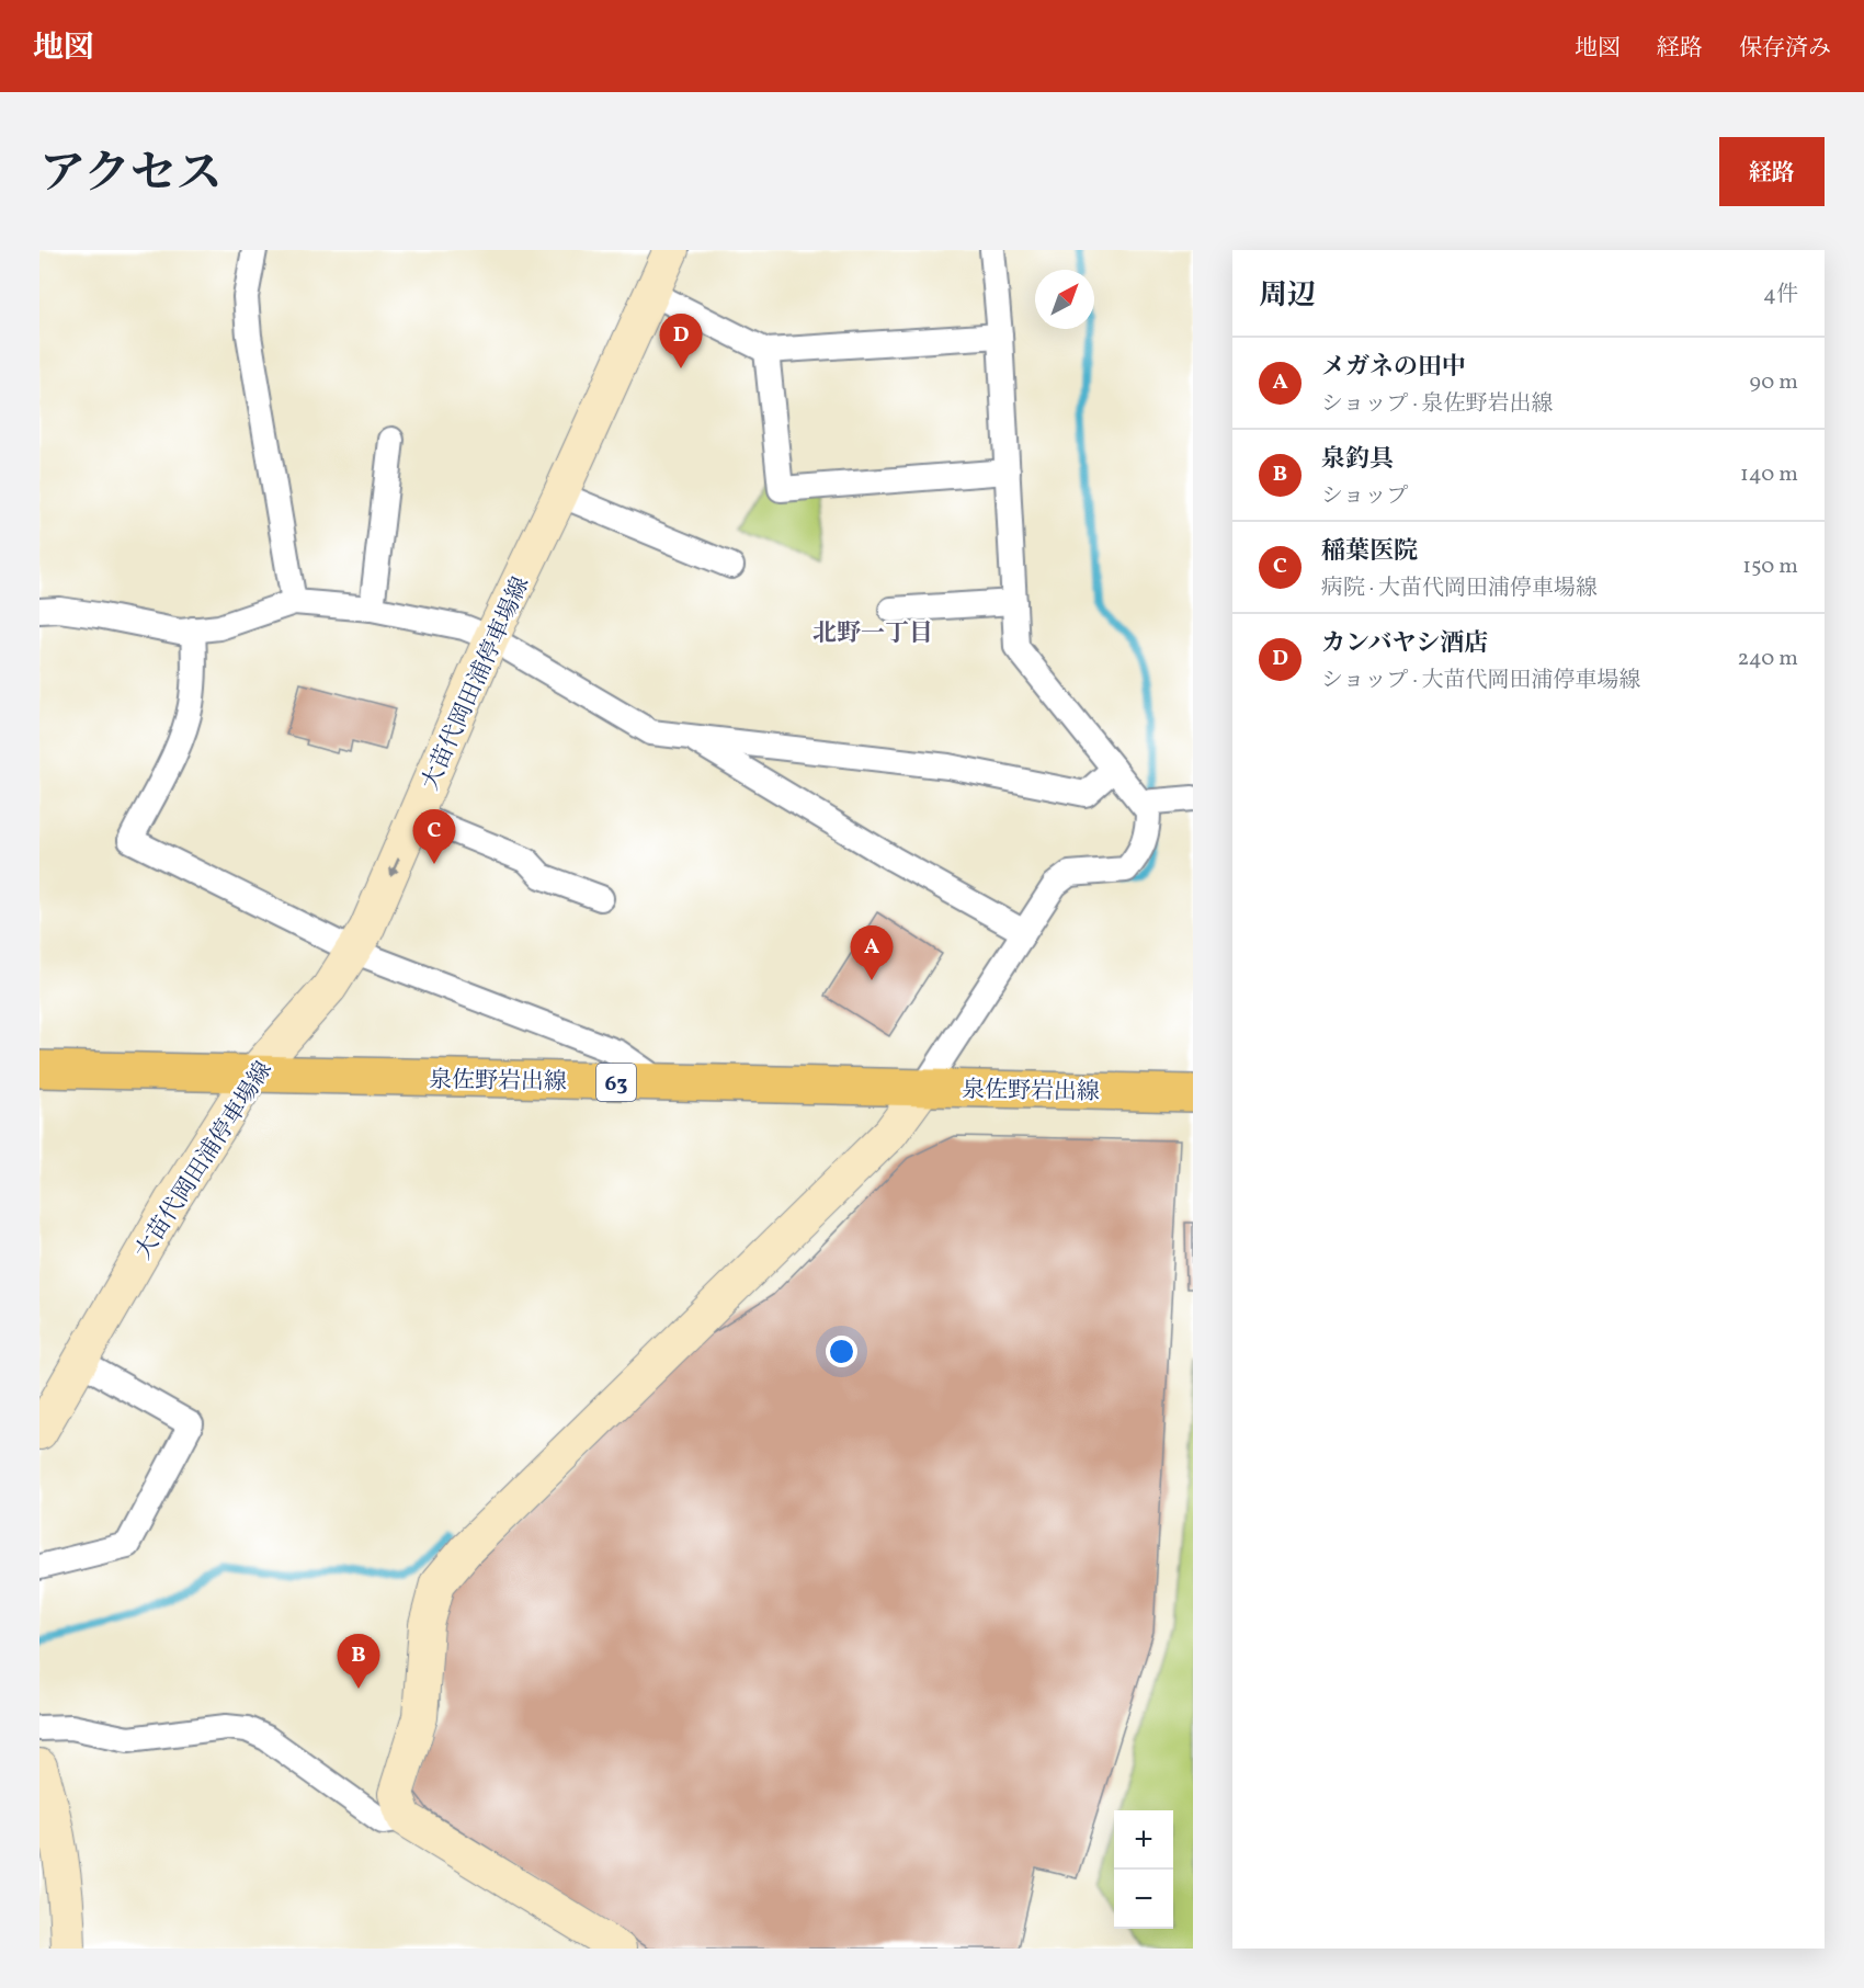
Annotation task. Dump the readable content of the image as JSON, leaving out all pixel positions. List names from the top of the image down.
{
  "streets": {
    "main road": ["大苗代岡田浦停車場線", "泉佐野岩出線", "63"]
  },
  "crossings": [
    ["大苗代岡田浦停車場線", "泉佐野岩出線"]
  ],
  "districts": ["北野一丁目"],
  "north": "top right",
  "page": {
    "header": "地図",
    "nav": ["地図", "経路", "保存済み"],
    "title": "アクセス",
    "buttons": "経路",
    "heading": ["周辺", "4件"],
    "pins": [
      "D",
      "C",
      "A",
      "B"
    ],
    "list": [
      {
        "mark": "A",
        "name": "メガネの田中",
        "note": "ショップ · 泉佐野岩出線",
        "value": "90 m"
      },
      {
        "mark": "B",
        "name": "泉釣具",
        "note": "ショップ",
        "value": "140 m"
      },
      {
        "mark": "C",
        "name": "稲葉医院",
        "note": "病院 · 大苗代岡田浦停車場線",
        "value": "150 m"
      },
      {
        "mark": "D",
        "name": "カンバヤシ酒店",
        "note": "ショップ · 大苗代岡田浦停車場線",
        "value": "240 m"
      }
    ],
    "map_buttons": ["+", "−"]
  }
}
